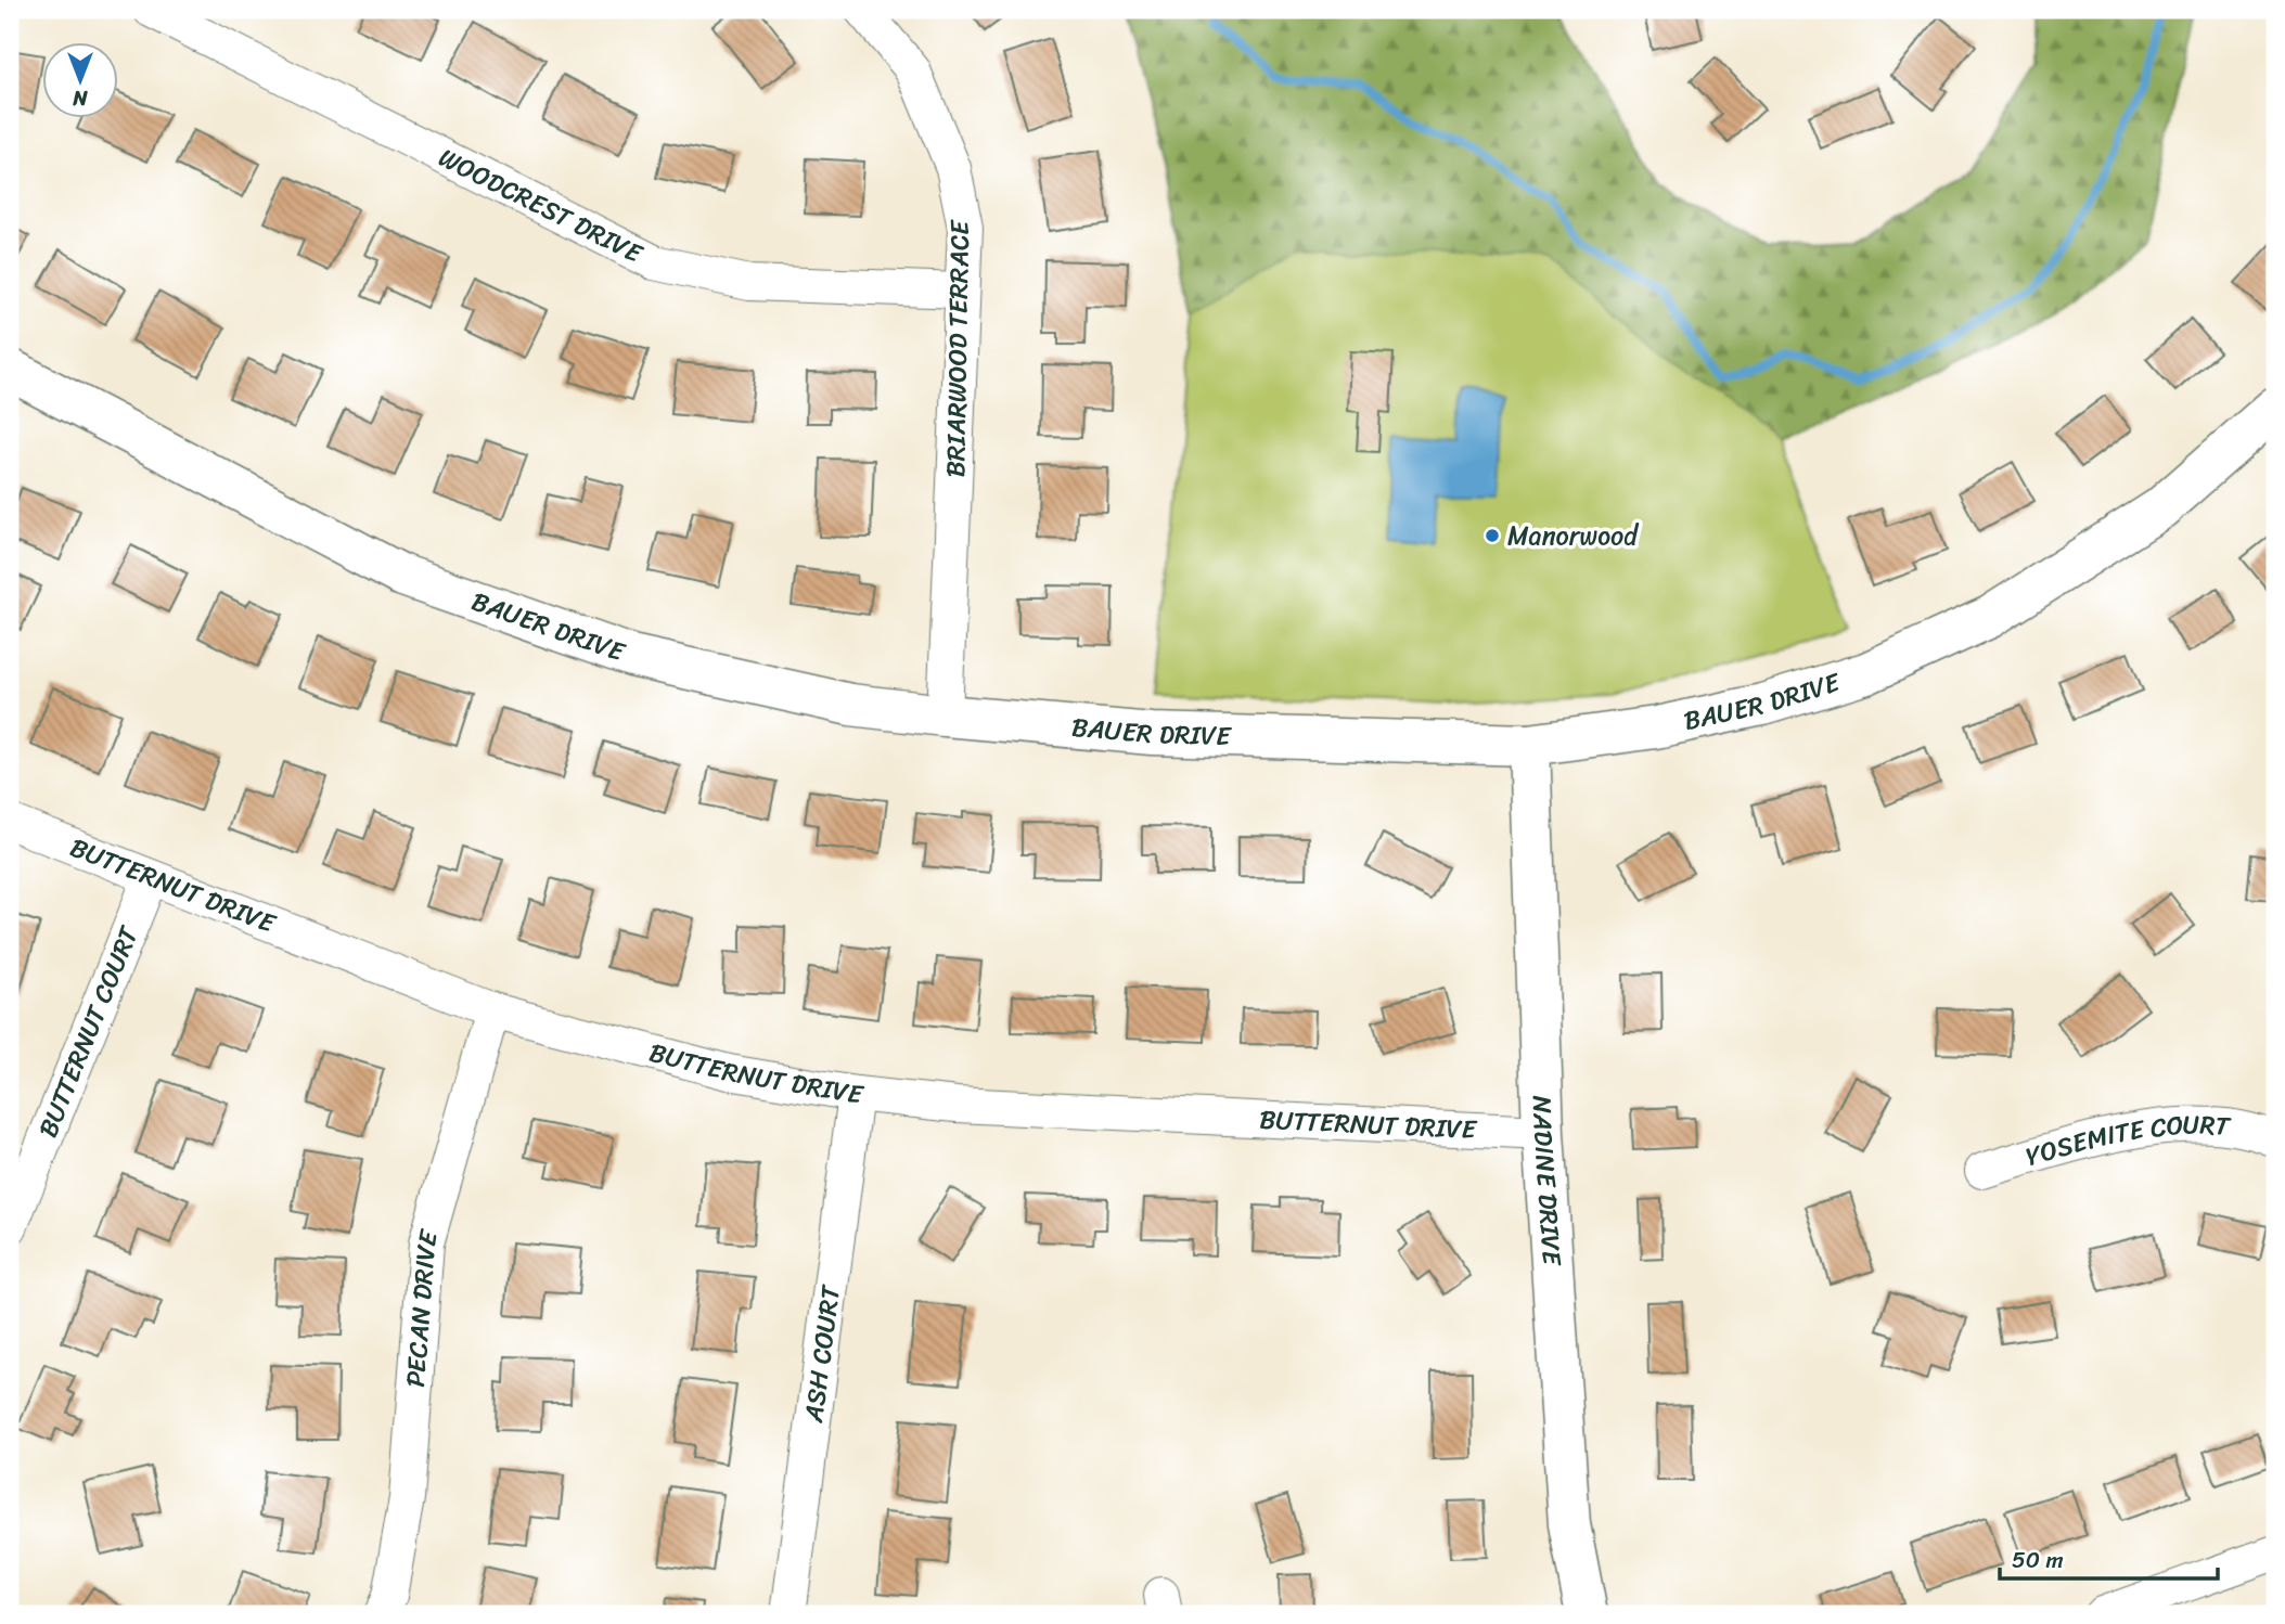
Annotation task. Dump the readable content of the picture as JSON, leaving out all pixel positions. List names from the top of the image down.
{
  "streets": {
    "street": [
      "WOODCREST DRIVE",
      "BRIARWOOD TERRACE",
      "BAUER DRIVE",
      "BUTTERNUT DRIVE",
      "BUTTERNUT COURT",
      "YOSEMITE COURT",
      "NADINE DRIVE",
      "PECAN DRIVE",
      "ASH COURT"
    ]
  },
  "crossings": [
    ["WOODCREST DRIVE", "BRIARWOOD TERRACE"],
    ["BRIARWOOD TERRACE", "BAUER DRIVE"],
    ["BAUER DRIVE", "NADINE DRIVE"],
    ["BUTTERNUT DRIVE", "BUTTERNUT COURT"],
    ["BUTTERNUT DRIVE", "NADINE DRIVE"],
    ["BUTTERNUT DRIVE", "PECAN DRIVE"],
    ["BUTTERNUT DRIVE", "ASH COURT"]
  ],
  "places": ["Manorwood"],
  "scale_bar": "50 m",
  "north": "bottom"
}
